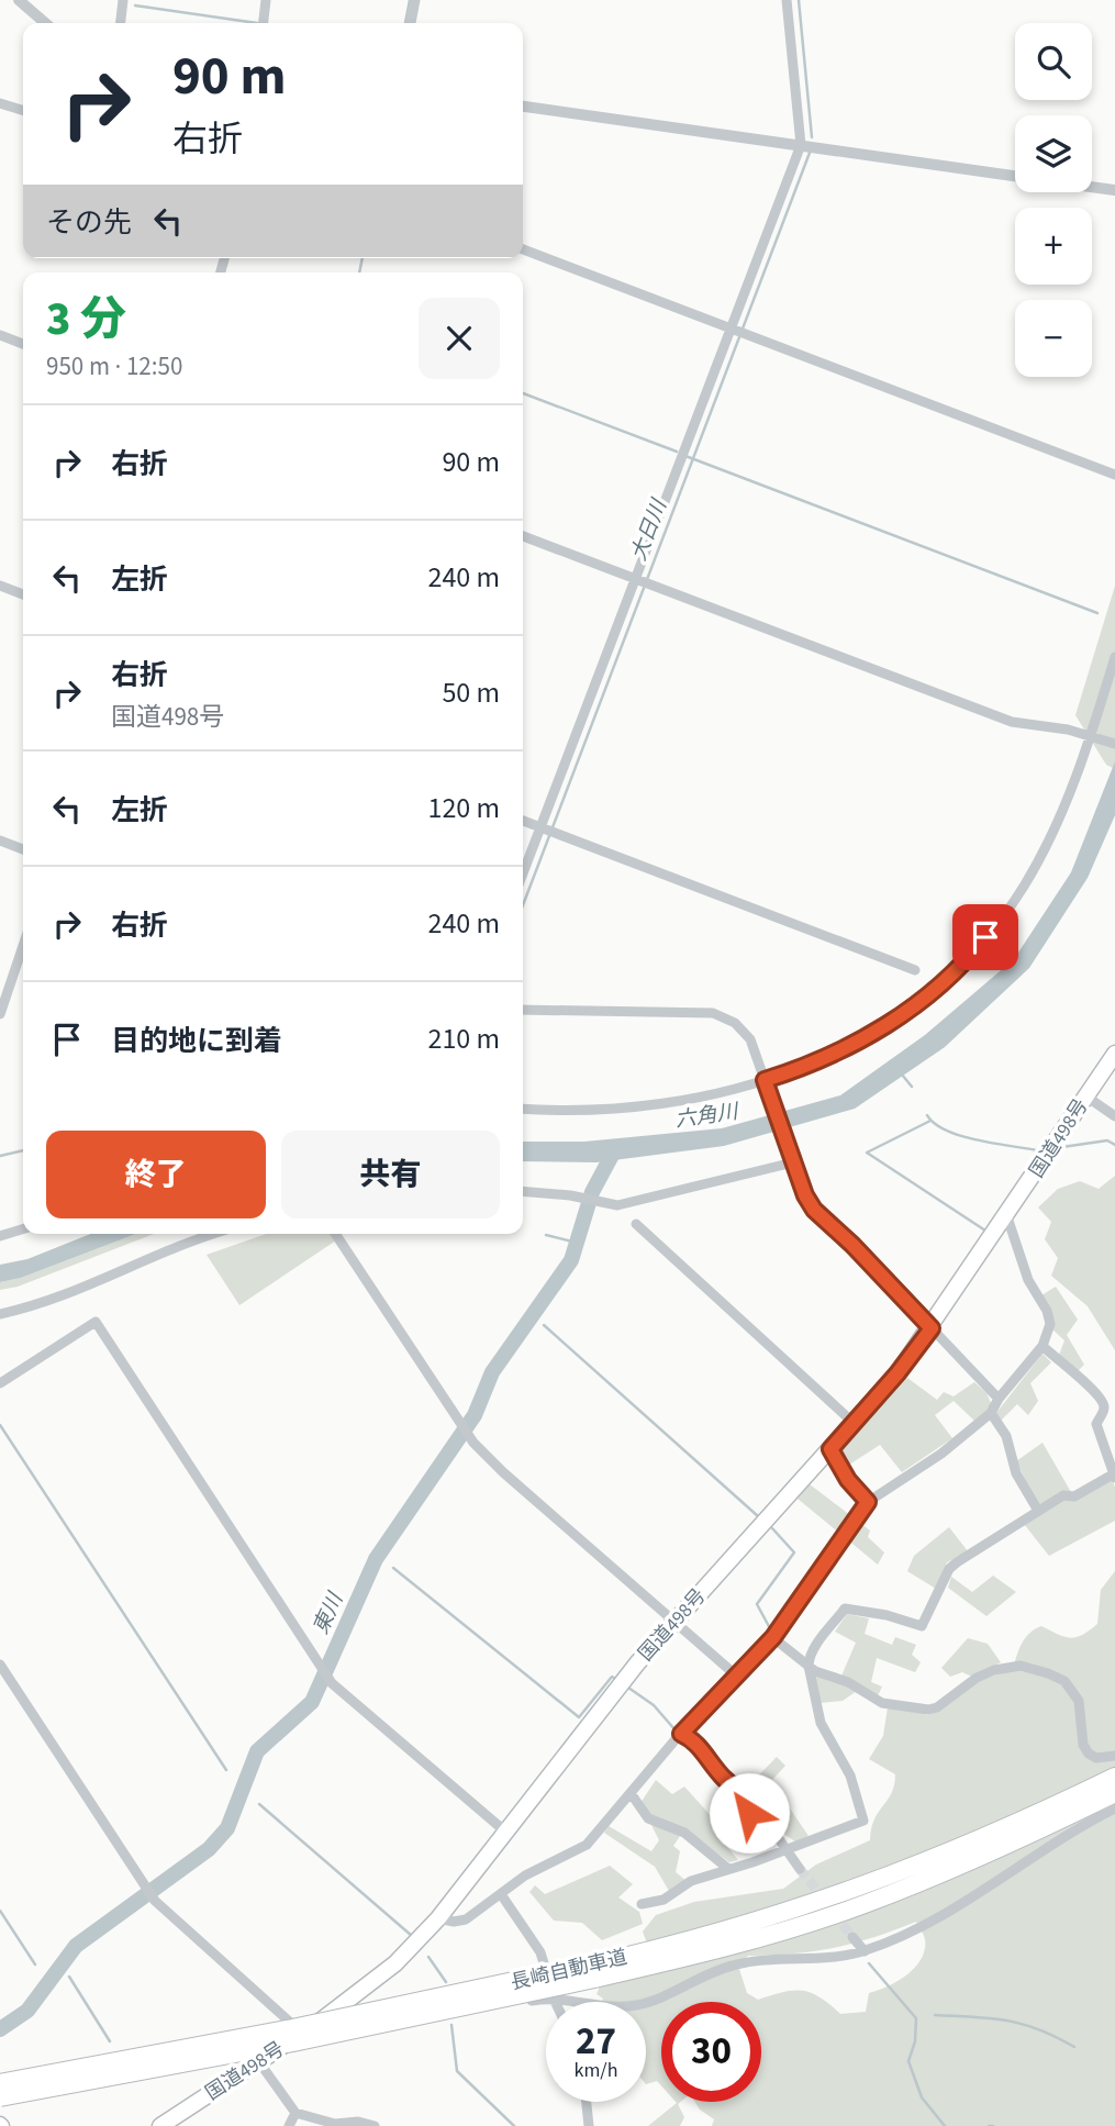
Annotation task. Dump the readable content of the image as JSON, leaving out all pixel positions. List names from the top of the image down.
{
  "streets": {
    "highway": ["国道498号", "長崎自動車道"]
  },
  "water": ["大日川", "六角川", "東川"],
  "page": {
    "map_buttons": ["+", "−"],
    "turn": ["90 m", "右折"],
    "then": "その先",
    "heading": ["3 分", "950 m · 12:50"],
    "list": [
      {
        "name": "右折",
        "value": "90 m"
      },
      {
        "name": "左折",
        "value": "240 m"
      },
      {
        "name": "右折",
        "note": "国道498号",
        "value": "50 m"
      },
      {
        "name": "左折",
        "value": "120 m"
      },
      {
        "name": "右折",
        "value": "240 m"
      },
      {
        "name": "目的地に到着",
        "value": "210 m"
      }
    ],
    "buttons": ["終了", "共有"],
    "speed": "27 km/h",
    "limit": "30"
  }
}
